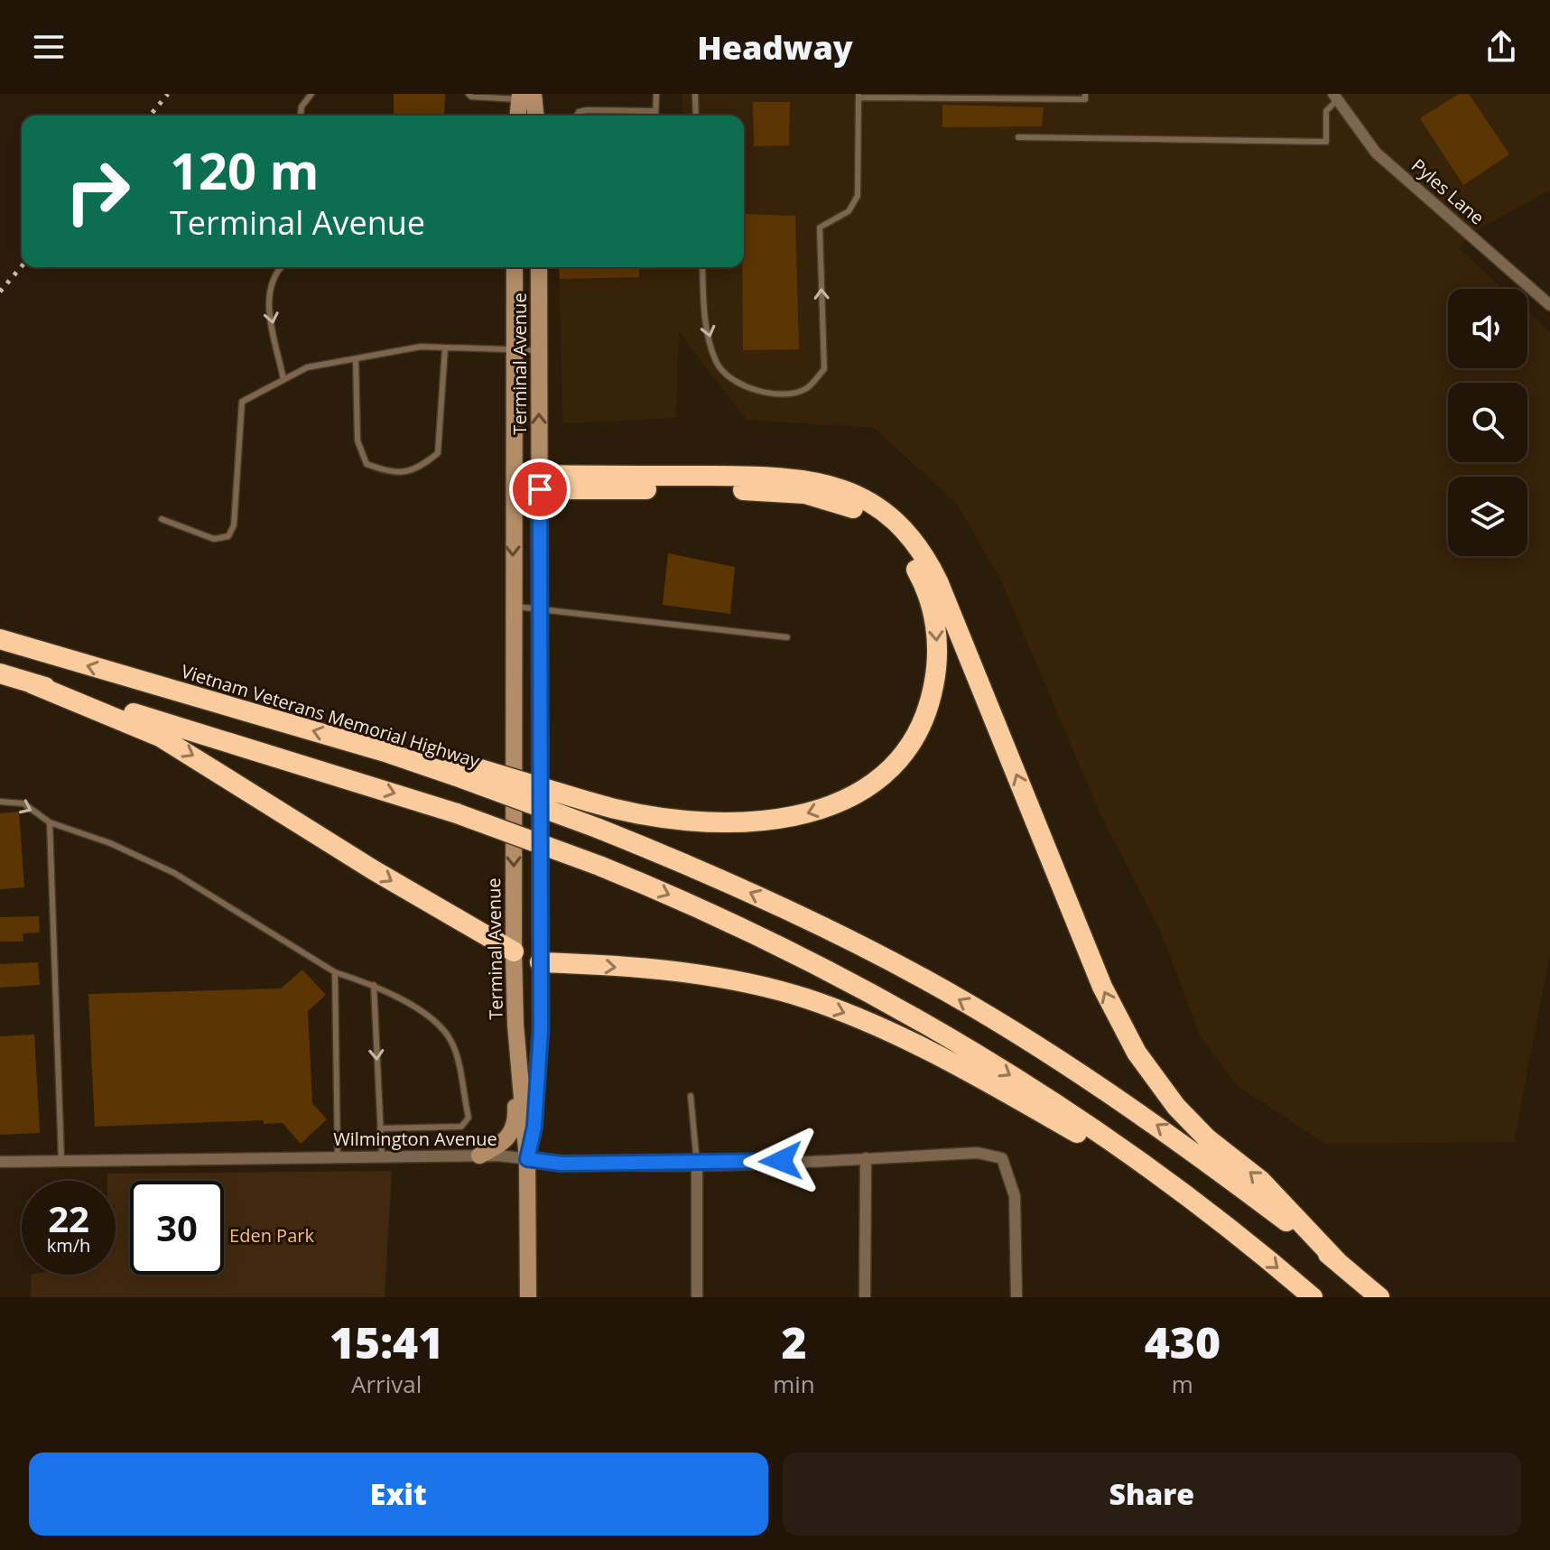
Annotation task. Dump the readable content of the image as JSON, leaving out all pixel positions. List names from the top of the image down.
{
  "streets": {
    "highway": ["Vietnam Veterans Memorial Highway"],
    "main road": ["Terminal Avenue"],
    "street": ["Pyles Lane", "Wilmington Avenue"]
  },
  "crossings": [
    ["Terminal Avenue", "Wilmington Avenue"]
  ],
  "parks": ["Eden Park"],
  "page": {
    "header": "Headway",
    "turn": ["120 m", "Terminal Avenue"],
    "speed": "22 km/h",
    "limit": "30",
    "eta": [
      "15:41",
      "Arrival",
      "2",
      "min",
      "430",
      "m"
    ],
    "buttons": ["Exit", "Share"]
  }
}
